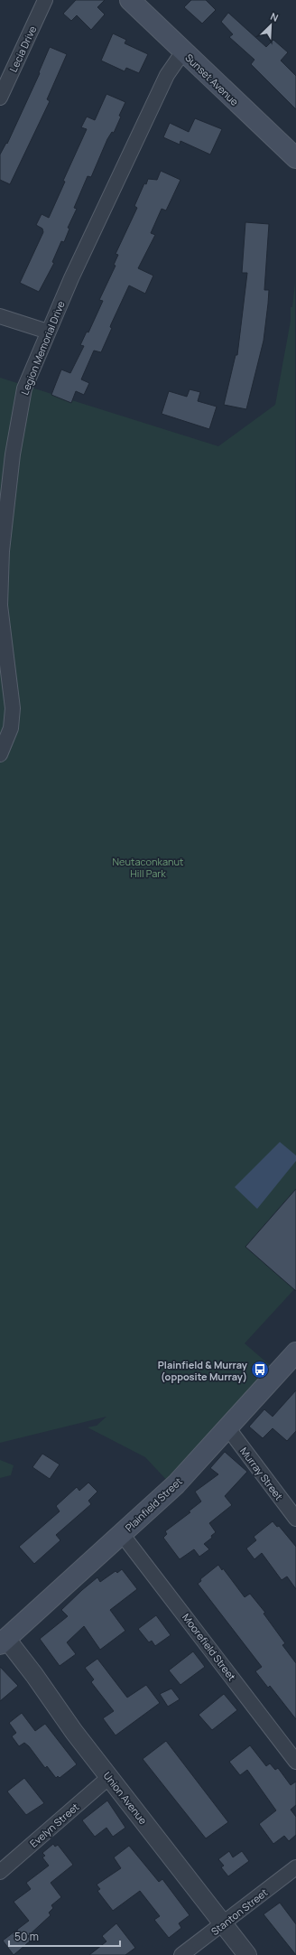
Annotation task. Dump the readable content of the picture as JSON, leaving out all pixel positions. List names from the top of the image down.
{
  "streets": {
    "main road": ["Sunset Avenue", "Plainfield Street"],
    "street": [
      "Lecia Drive",
      "Legion Memorial Drive",
      "Murray Street",
      "Moorefield Street",
      "Union Avenue",
      "Evelyn Street",
      "Stanton Street"
    ]
  },
  "crossings": [
    ["Sunset Avenue", "Legion Memorial Drive"],
    ["Murray Street", "Plainfield Street"],
    ["Plainfield Street", "Moorefield Street"],
    ["Plainfield Street", "Union Avenue"],
    ["Union Avenue", "Evelyn Street"],
    ["Union Avenue", "Stanton Street"]
  ],
  "parks": ["Neutaconkanut Hill Park"],
  "places": {
    "bus stop": ["Plainfield & Murray (opposite Murray)"]
  },
  "scale_bar": "50 m",
  "north": "top right"
}
